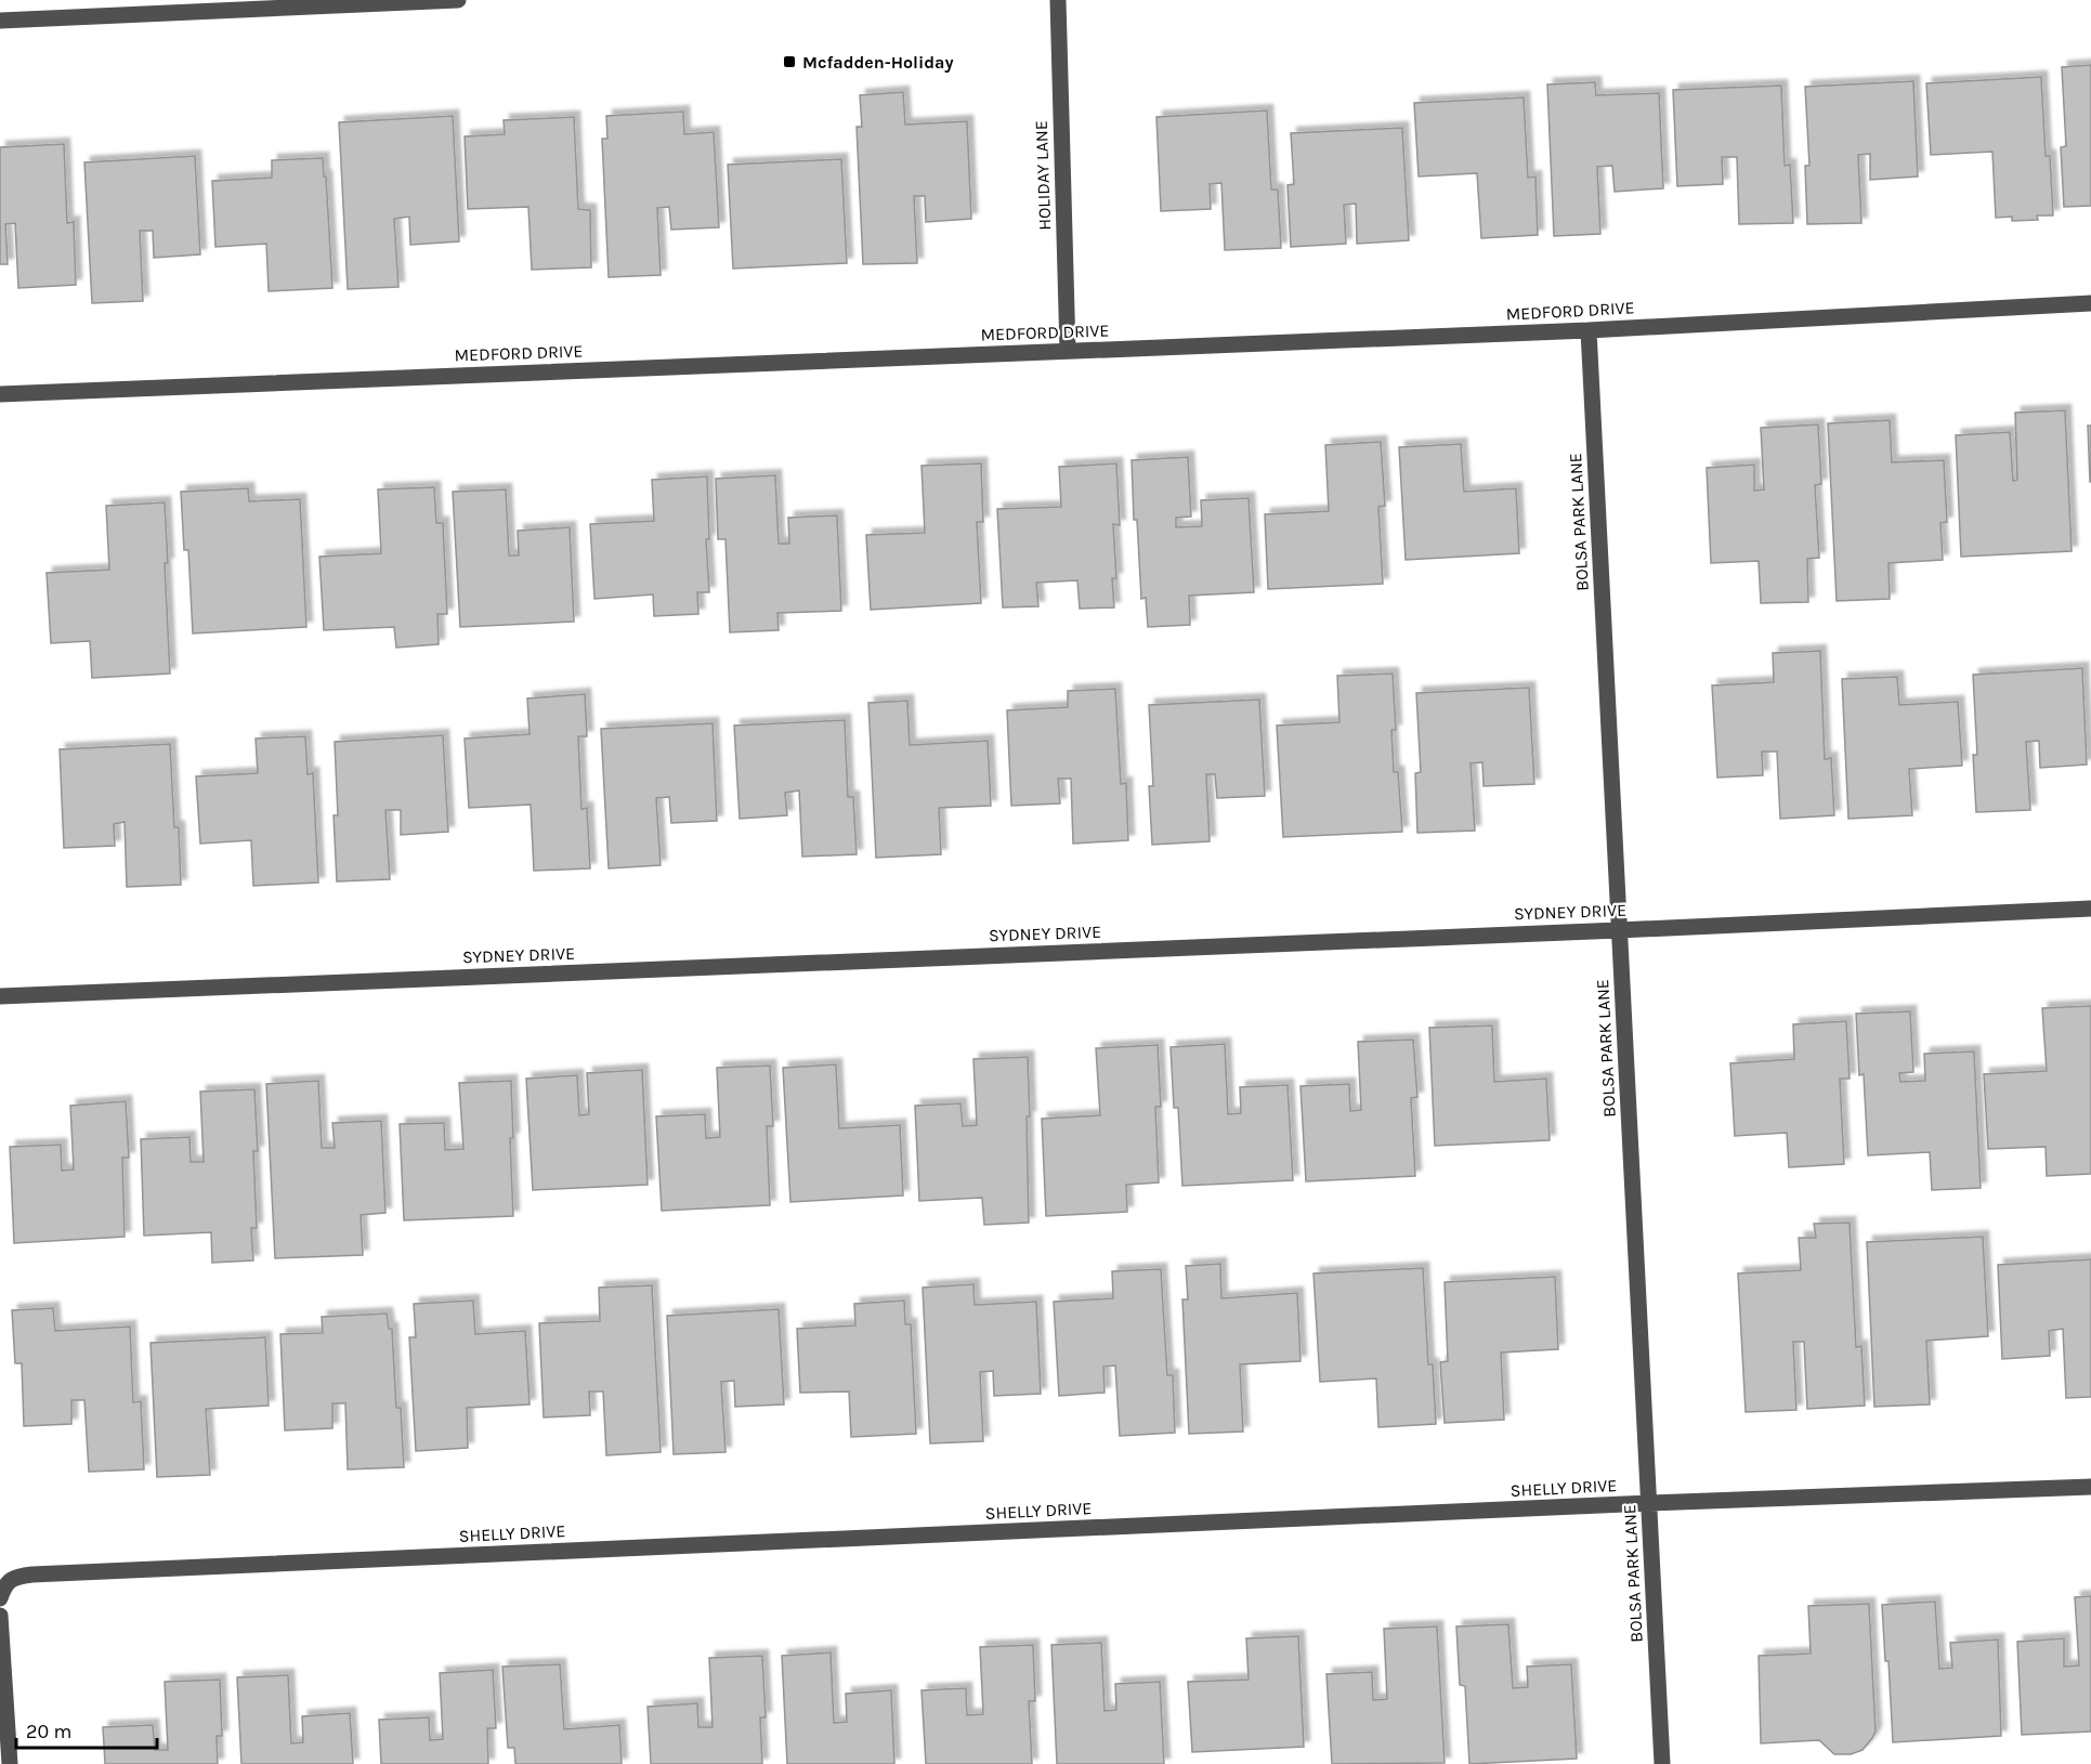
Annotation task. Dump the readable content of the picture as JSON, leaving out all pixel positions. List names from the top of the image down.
{
  "streets": {
    "street": [
      "HOLIDAY LANE",
      "MEDFORD DRIVE",
      "BOLSA PARK LANE",
      "SYDNEY DRIVE",
      "SHELLY DRIVE"
    ]
  },
  "crossings": [
    ["HOLIDAY LANE", "MEDFORD DRIVE"],
    ["MEDFORD DRIVE", "BOLSA PARK LANE"],
    ["BOLSA PARK LANE", "SYDNEY DRIVE"],
    ["BOLSA PARK LANE", "SHELLY DRIVE"]
  ],
  "places": {
    "transit": ["Mcfadden-Holiday"]
  },
  "scale_bar": "20 m"
}
